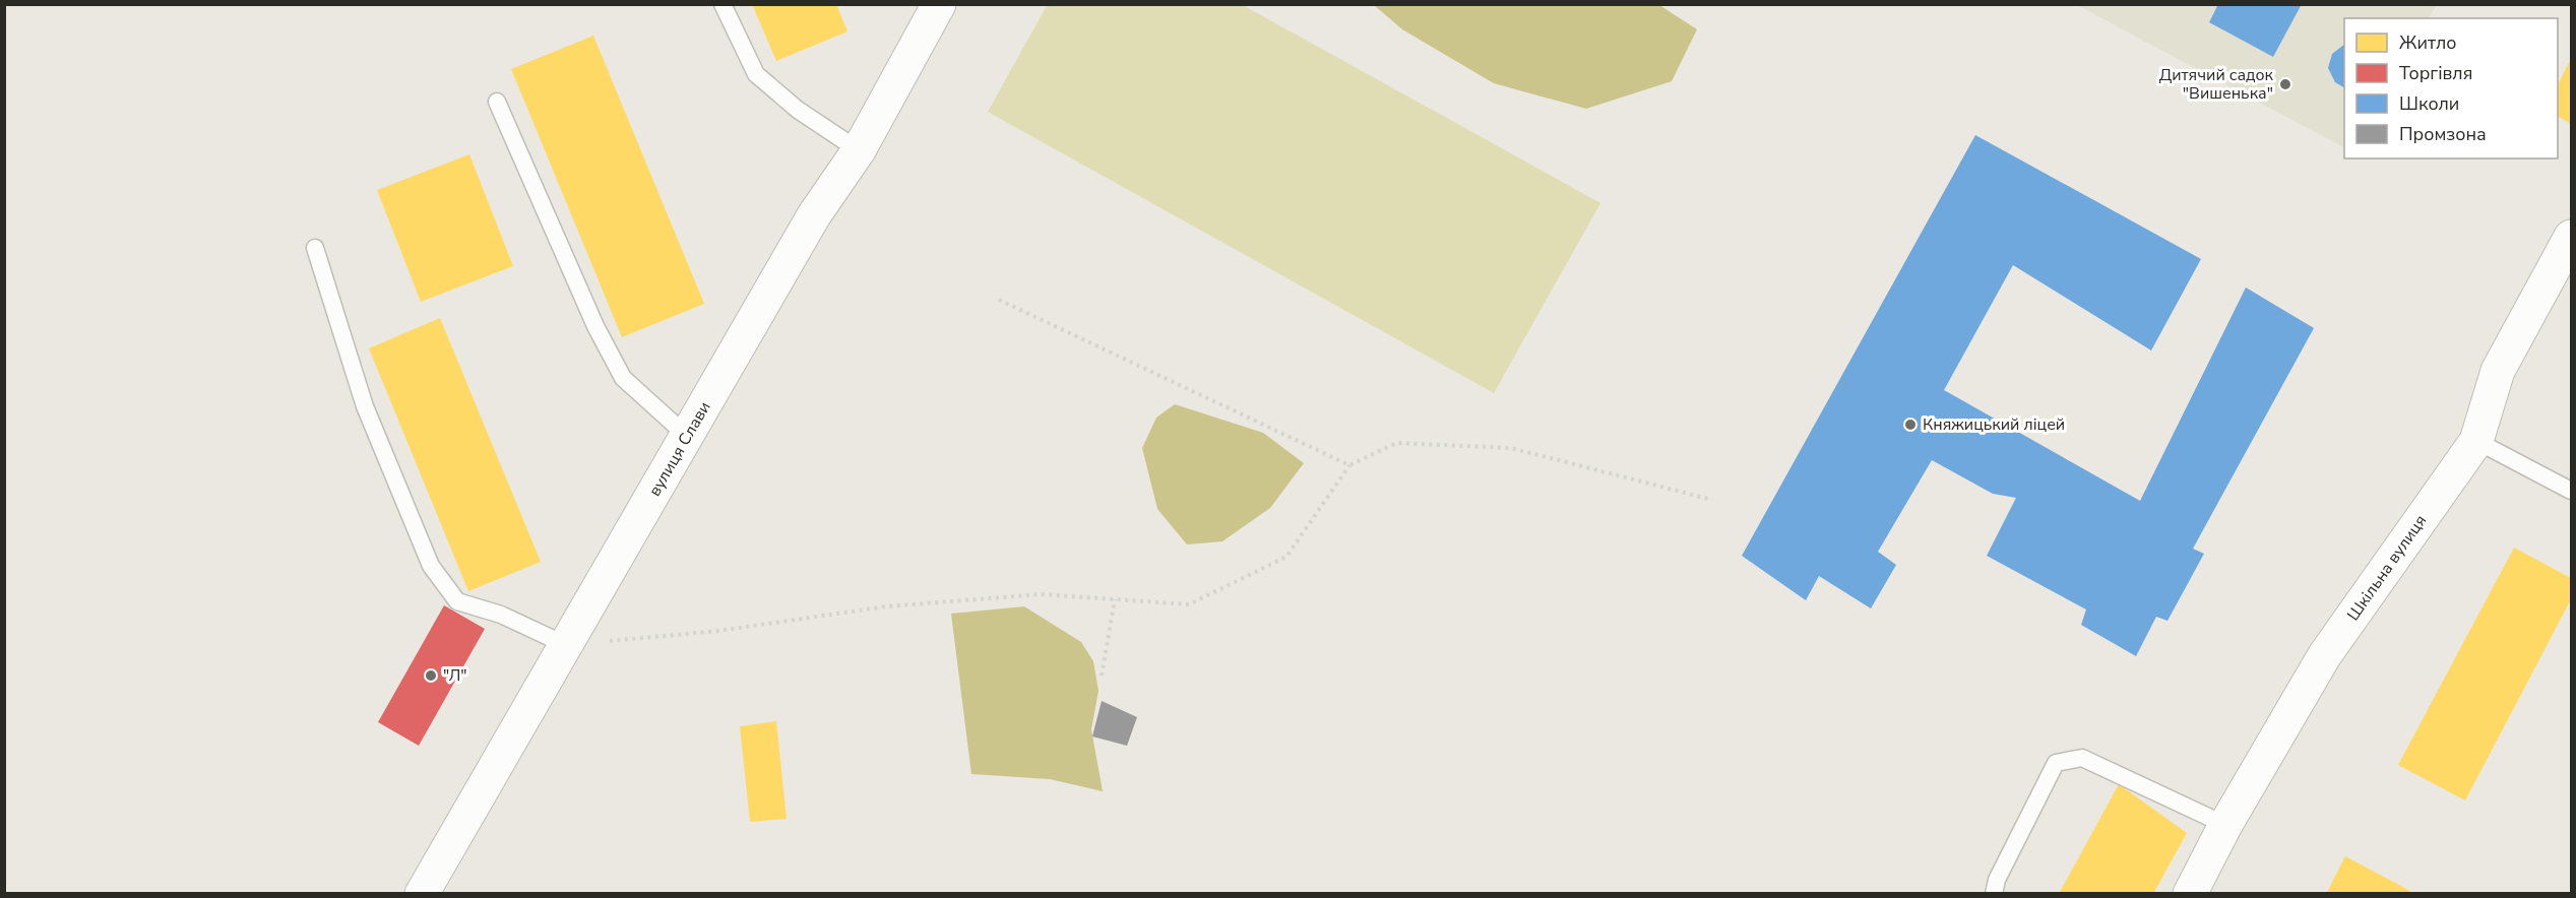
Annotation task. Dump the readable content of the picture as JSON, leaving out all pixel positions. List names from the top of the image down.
{
  "streets": {
    "street": ["вулиця Слави", "Шкільна вулиця"]
  },
  "places": ["Дитячий садок \"Вишенька\"", "Княжицький ліцей", "\"Л\""],
  "legend": [
    "Житло",
    "Торгівля",
    "Школи",
    "Промзона"
  ]
}
